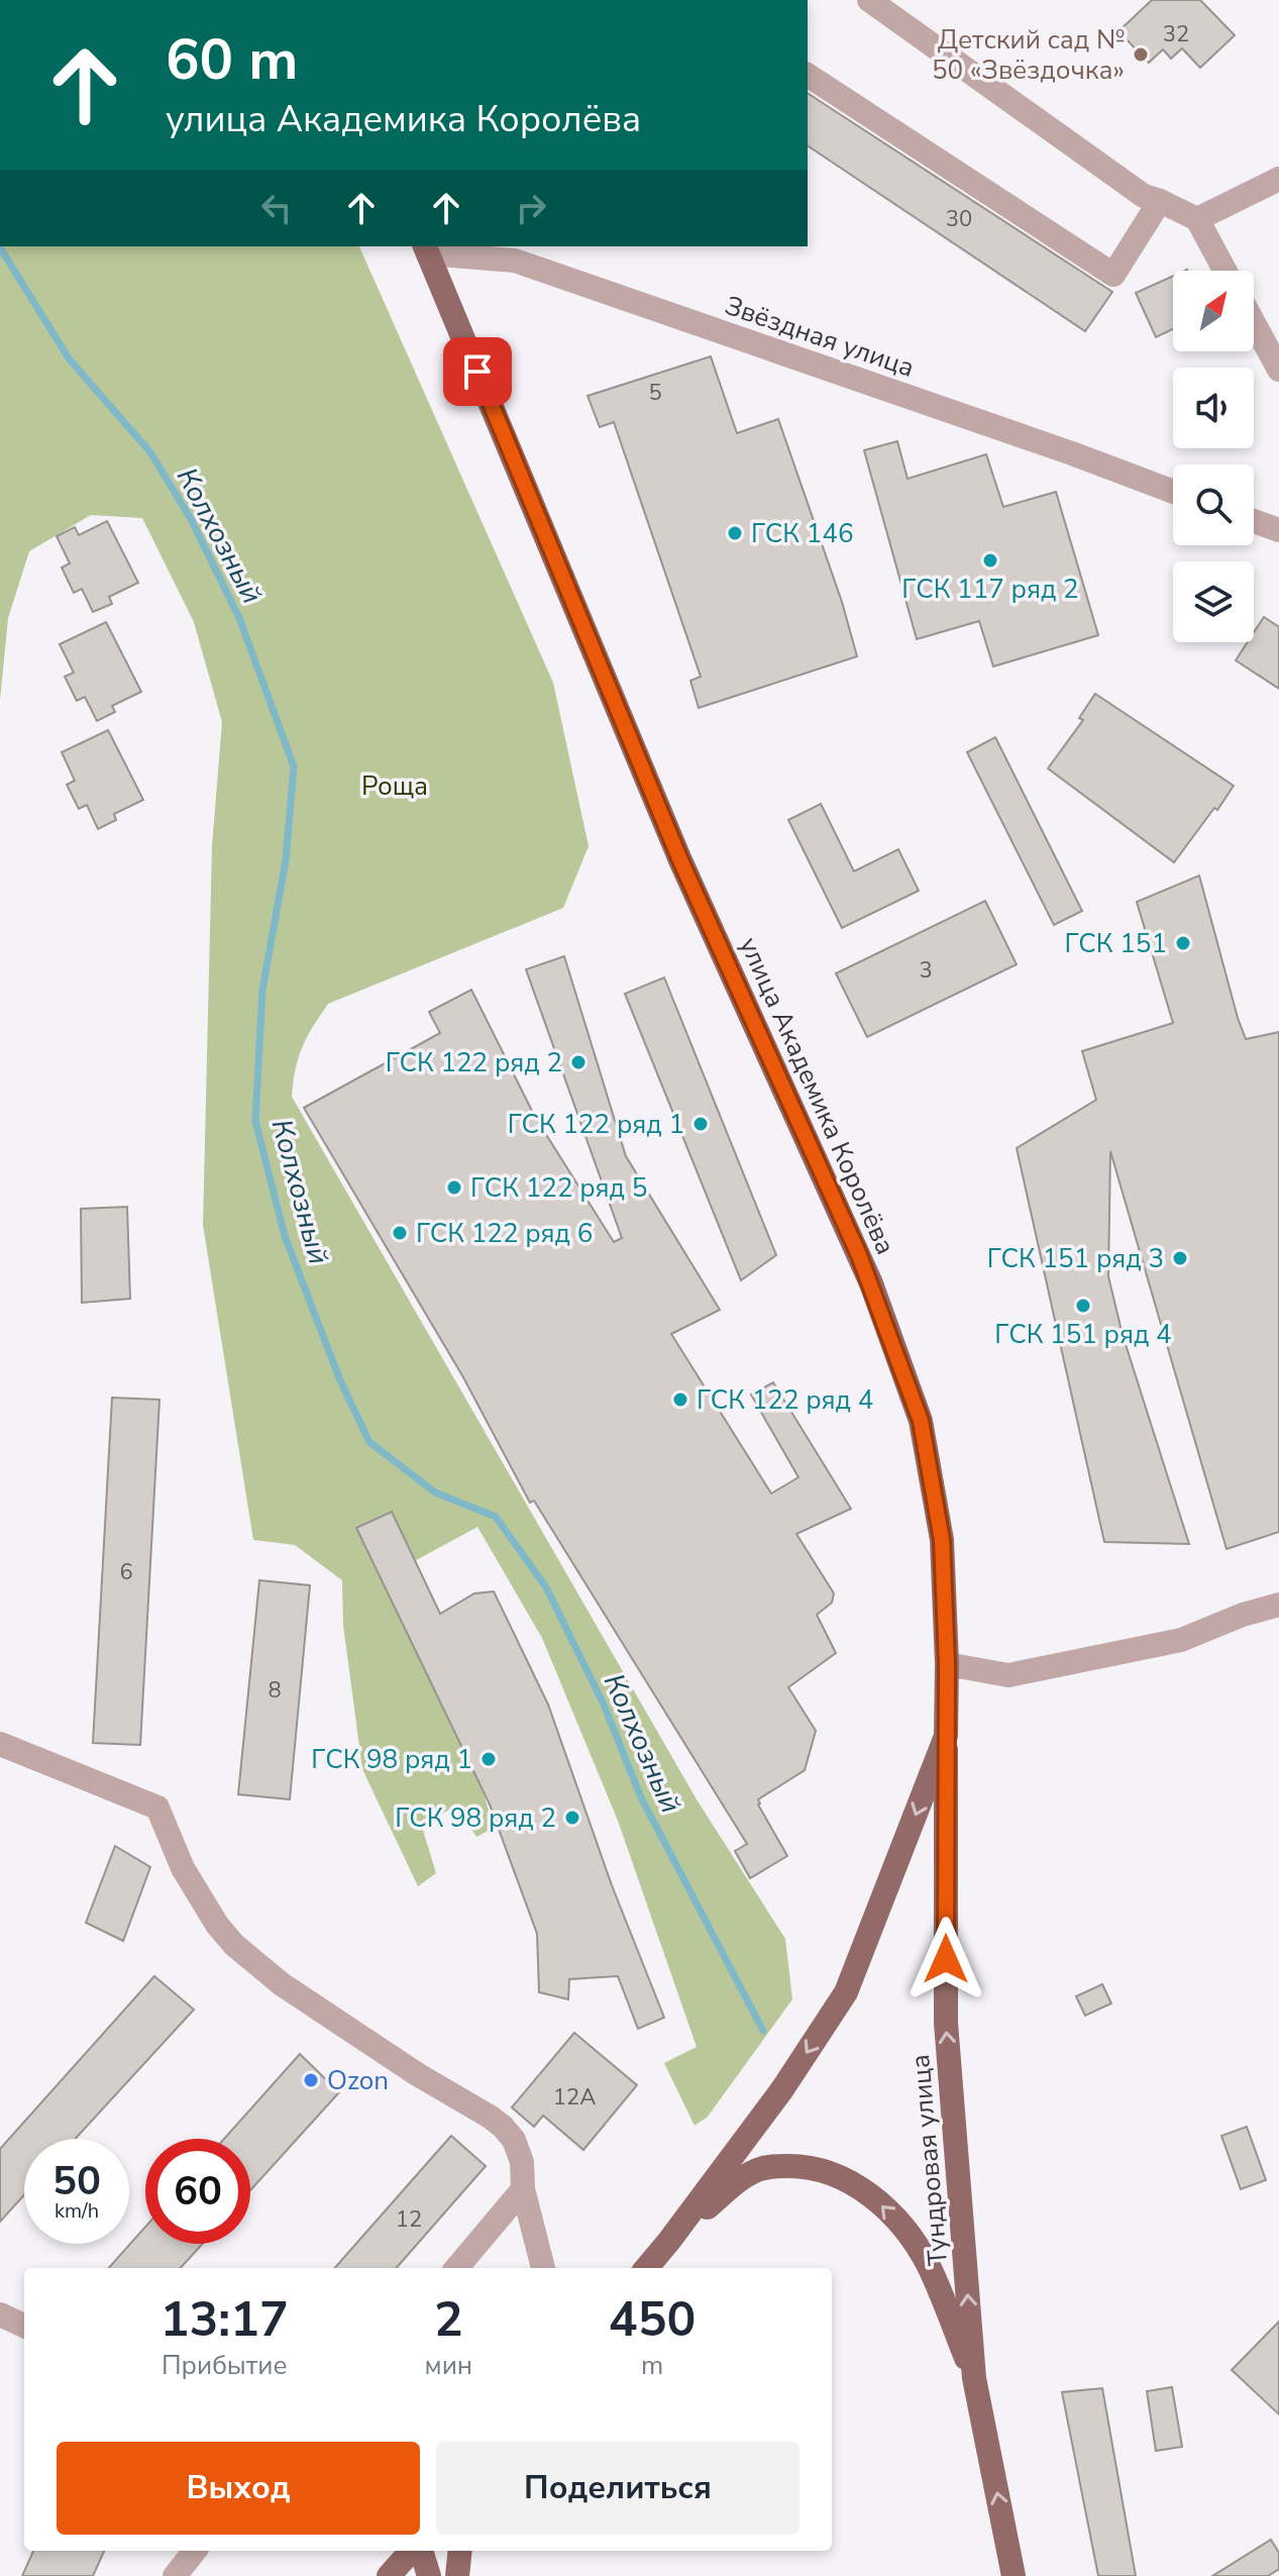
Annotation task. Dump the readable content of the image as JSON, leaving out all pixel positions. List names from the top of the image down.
{
  "streets": {
    "main road": ["улица Академика Королёва", "Тундровая улица"],
    "street": ["Звёздная улица"]
  },
  "crossings": [
    ["Звёздная улица", "улица Академика Королёва"],
    ["улица Академика Королёва", "Тундровая улица"]
  ],
  "one_way": ["Тундровая улица"],
  "water": ["Колхозный"],
  "parks": ["Роща"],
  "places": [
    "Детский сад № 50 «Звёздочка»",
    "ГСК 146",
    "ГСК 117 ряд 2",
    "ГСК 151",
    "ГСК 122 ряд 2",
    "ГСК 122 ряд 1",
    "ГСК 122 ряд 5",
    "ГСК 122 ряд 6",
    "ГСК 151 ряд 3",
    "ГСК 151 ряд 4",
    "ГСК 122 ряд 4",
    "ГСК 98 ряд 1",
    "ГСК 98 ряд 2",
    "Ozon"
  ],
  "house_numbers": [
    "32",
    "30",
    "5",
    "3",
    "6",
    "8",
    "12А",
    "12"
  ],
  "north": "top right",
  "page": {
    "turn": ["60 m", "улица Академика Королёва"],
    "speed": "50 km/h",
    "limit": "60",
    "eta": [
      "13:17",
      "Прибытие",
      "2",
      "мин",
      "450",
      "m"
    ],
    "buttons": ["Выход", "Поделиться"]
  }
}
